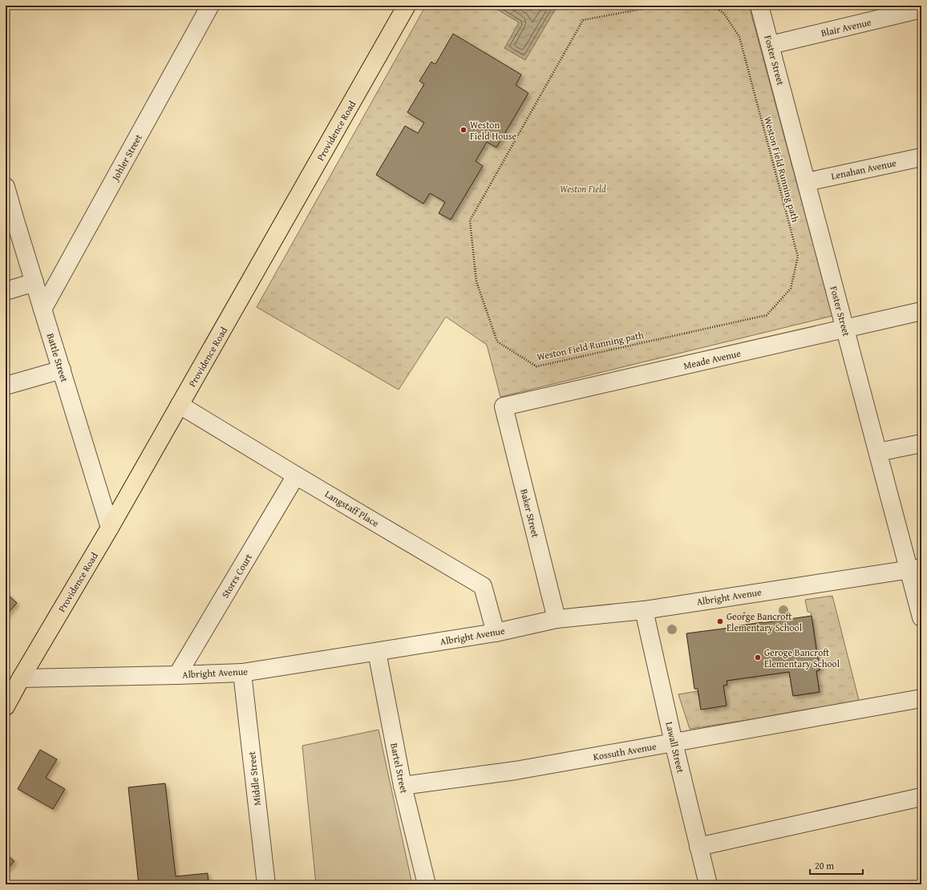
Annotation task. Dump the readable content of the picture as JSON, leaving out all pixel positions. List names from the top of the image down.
{
  "streets": {
    "main road": ["Providence Road"],
    "street": [
      "Blair Avenue",
      "Foster Street",
      "Johler Street",
      "Lenahan Avenue",
      "Battle Street",
      "Meade Avenue",
      "Langstaff Place",
      "Baker Street",
      "Storrs Court",
      "Albright Avenue",
      "Lawall Street",
      "Kossuth Avenue",
      "Bartel Street",
      "Middle Street"
    ],
    "path": ["Weston Field Running path"]
  },
  "crossings": [
    ["Blair Avenue", "Foster Street"],
    ["Foster Street", "Lenahan Avenue"],
    ["Foster Street", "Meade Avenue"],
    ["Foster Street", "Albright Avenue"],
    ["Providence Road", "Battle Street"],
    ["Providence Road", "Langstaff Place"],
    ["Providence Road", "Albright Avenue"],
    ["Johler Street", "Battle Street"],
    ["Meade Avenue", "Baker Street"],
    ["Langstaff Place", "Storrs Court"],
    ["Langstaff Place", "Albright Avenue"],
    ["Baker Street", "Albright Avenue"],
    ["Storrs Court", "Albright Avenue"],
    ["Albright Avenue", "Lawall Street"],
    ["Albright Avenue", "Bartel Street"],
    ["Albright Avenue", "Middle Street"],
    ["Lawall Street", "Kossuth Avenue"],
    ["Kossuth Avenue", "Bartel Street"]
  ],
  "parks": ["Weston Field"],
  "places": ["Weston Field House", "George Bancroft Elementary School", "Geroge Bancroft Elementary School"],
  "scale_bar": "20 m"
}
